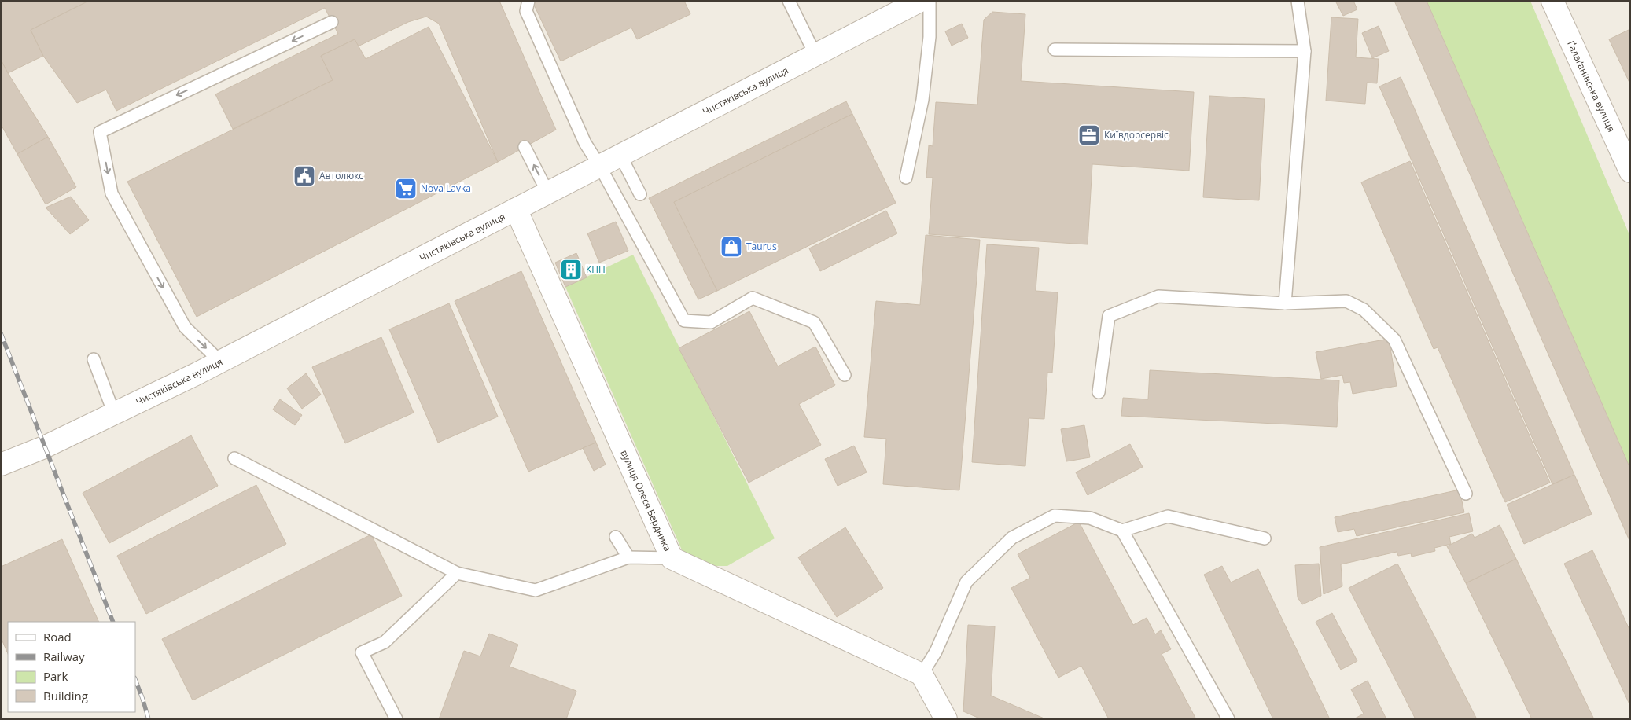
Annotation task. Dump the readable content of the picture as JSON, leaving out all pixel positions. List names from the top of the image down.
{
  "streets": {
    "street": ["Ґалаґанівська вулиця", "Чистяківська вулиця", "вулиця Олеся Бердника"]
  },
  "crossings": [
    ["Чистяківська вулиця", "вулиця Олеся Бердника"]
  ],
  "places": {
    "office": ["Київдорсервіс"],
    "public building": ["Автолюкс"],
    "supermarket": ["Nova Lavka"],
    "shop": ["Taurus"],
    "building": ["КПП"]
  },
  "legend": [
    "Road",
    "Railway",
    "Park",
    "Building"
  ]
}
